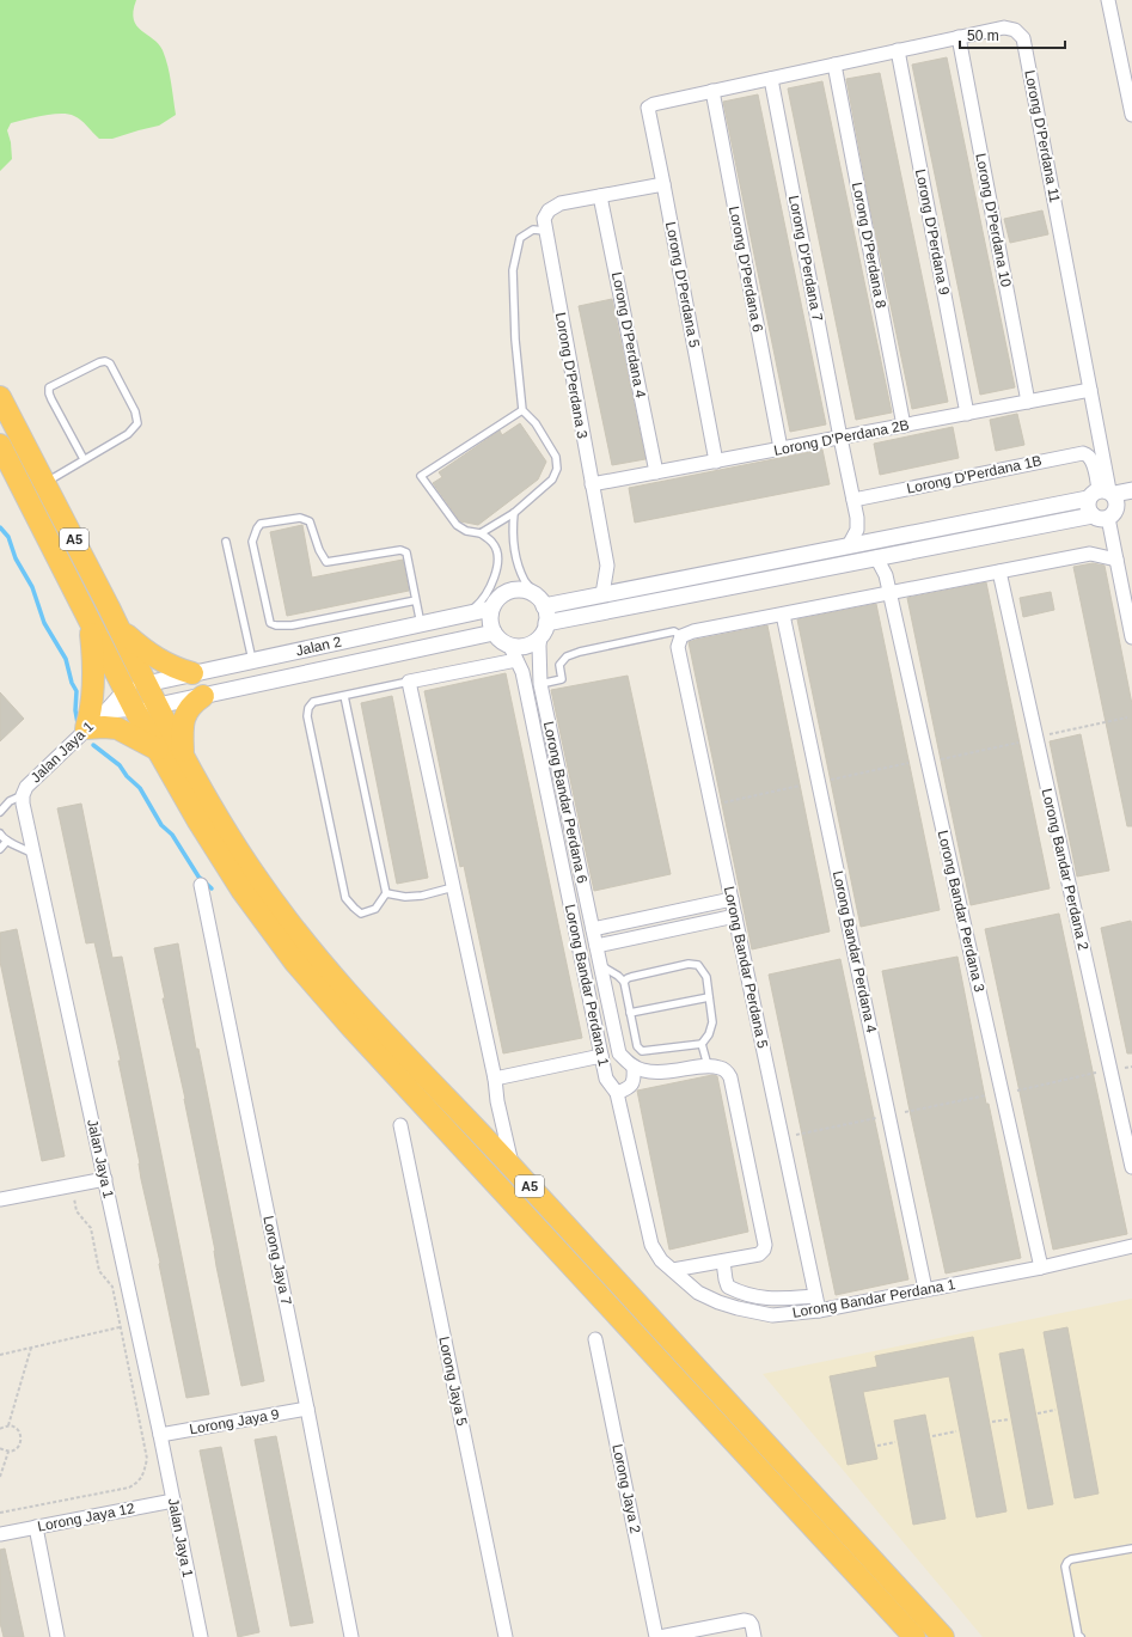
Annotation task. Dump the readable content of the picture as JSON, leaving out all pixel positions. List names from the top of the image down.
{
  "streets": {
    "highway": ["A5"],
    "street": [
      "Lorong D'Perdana 11",
      "Lorong D'Perdana 10",
      "Lorong D'Perdana 9",
      "Lorong D'Perdana 8",
      "Lorong D'Perdana 7",
      "Lorong D'Perdana 6",
      "Lorong D'Perdana 5",
      "Lorong D'Perdana 4",
      "Lorong D'Perdana 3",
      "Lorong D'Perdana 2B",
      "Lorong D'Perdana 1B",
      "Jalan 2",
      "Jalan Jaya 1",
      "Lorong Bandar Perdana 6",
      "Lorong Bandar Perdana 2",
      "Lorong Bandar Perdana 3",
      "Lorong Bandar Perdana 4",
      "Lorong Bandar Perdana 5",
      "Lorong Bandar Perdana 1",
      "Lorong Jaya 7",
      "Lorong Jaya 5",
      "Lorong Jaya 9",
      "Lorong Jaya 2",
      "Lorong Jaya 12"
    ]
  },
  "crossings": [
    ["Lorong D'Perdana 11", "Lorong D'Perdana 10"],
    ["Lorong D'Perdana 11", "Lorong D'Perdana 9"],
    ["Lorong D'Perdana 11", "Lorong D'Perdana 8"],
    ["Lorong D'Perdana 11", "Lorong D'Perdana 7"],
    ["Lorong D'Perdana 11", "Lorong D'Perdana 6"],
    ["Lorong D'Perdana 11", "Lorong D'Perdana 5"],
    ["Lorong D'Perdana 11", "Lorong D'Perdana 2B"],
    ["Lorong D'Perdana 11", "Lorong D'Perdana 1B"],
    ["Lorong D'Perdana 10", "Lorong D'Perdana 2B"],
    ["Lorong D'Perdana 9", "Lorong D'Perdana 2B"],
    ["Lorong D'Perdana 8", "Lorong D'Perdana 2B"],
    ["Lorong D'Perdana 7", "Lorong D'Perdana 2B"],
    ["Lorong D'Perdana 7", "Lorong D'Perdana 1B"],
    ["Lorong D'Perdana 6", "Lorong D'Perdana 2B"],
    ["Lorong D'Perdana 5", "Lorong D'Perdana 3"],
    ["Lorong D'Perdana 5", "Lorong D'Perdana 2B"],
    ["Lorong D'Perdana 4", "Lorong D'Perdana 3"],
    ["Lorong D'Perdana 4", "Lorong D'Perdana 2B"],
    ["Lorong D'Perdana 3", "Lorong D'Perdana 2B"],
    ["A5", "Jalan 2"],
    ["A5", "Jalan Jaya 1"],
    ["Jalan 2", "Lorong Bandar Perdana 6"],
    ["Jalan 2", "Lorong Bandar Perdana 1"],
    ["Jalan Jaya 1", "Lorong Jaya 9"],
    ["Jalan Jaya 1", "Lorong Jaya 12"],
    ["Lorong Bandar Perdana 6", "Lorong Bandar Perdana 1"],
    ["Lorong Bandar Perdana 3", "Lorong Bandar Perdana 1"],
    ["Lorong Bandar Perdana 4", "Lorong Bandar Perdana 1"],
    ["Lorong Bandar Perdana 5", "Lorong Bandar Perdana 1"],
    ["Lorong Jaya 7", "Lorong Jaya 9"]
  ],
  "scale_bar": "50 m"
}
